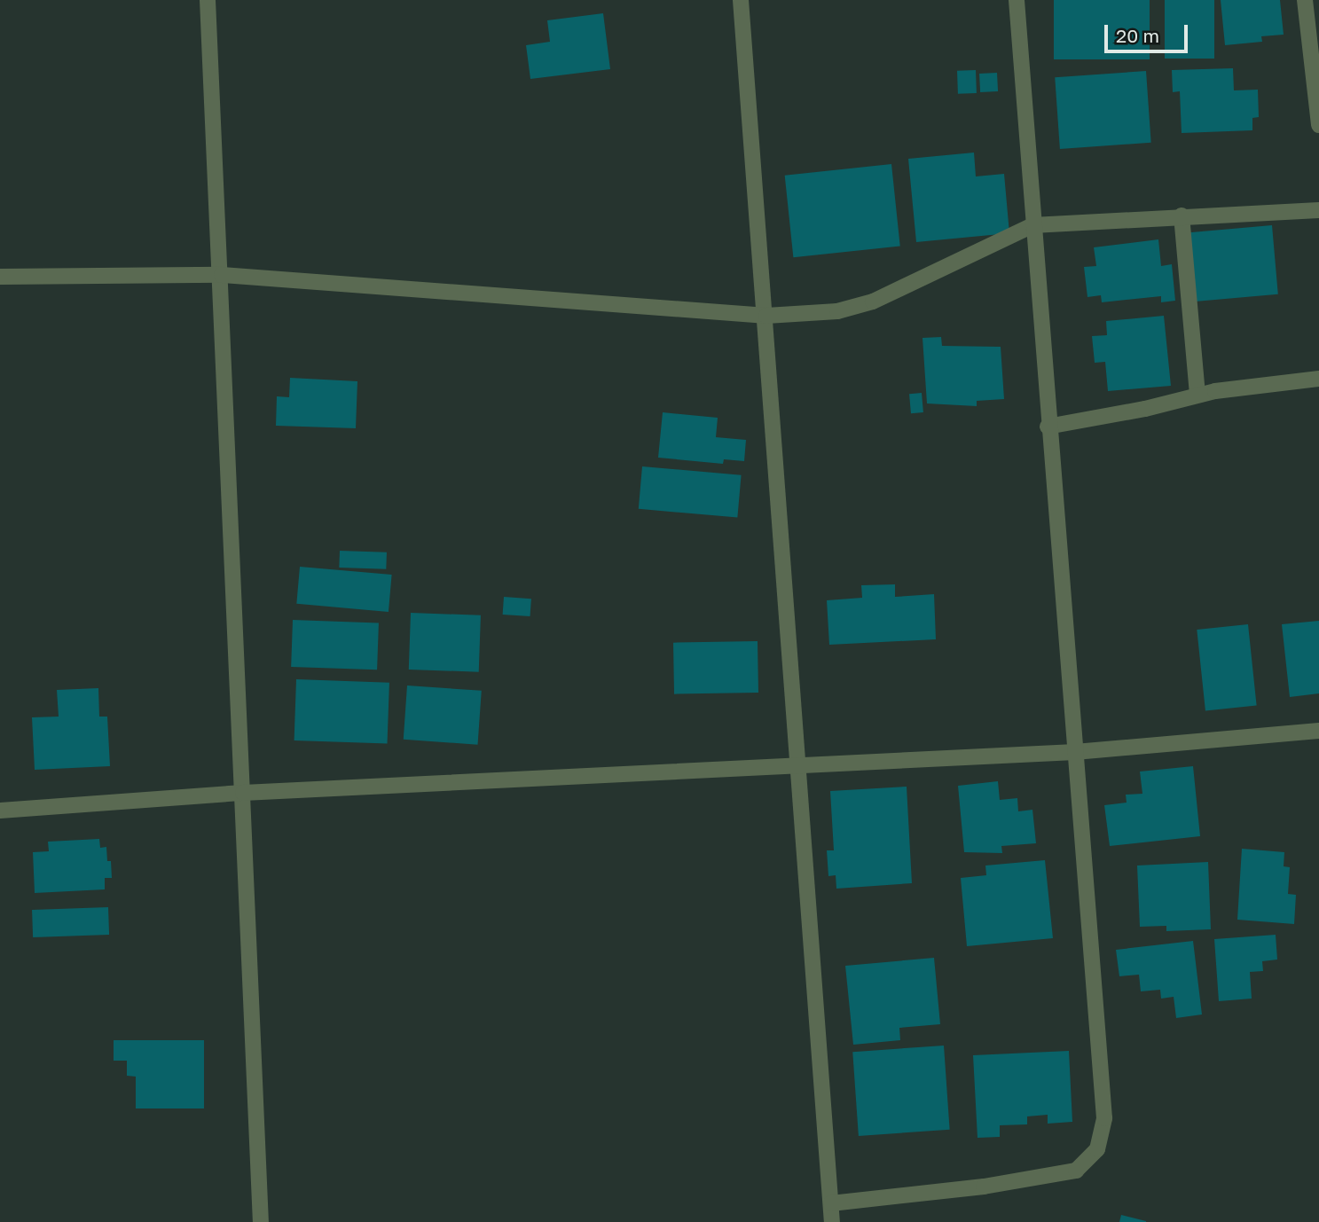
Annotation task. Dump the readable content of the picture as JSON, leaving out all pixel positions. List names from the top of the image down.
{
  "scale_bar": "20 m"
}
